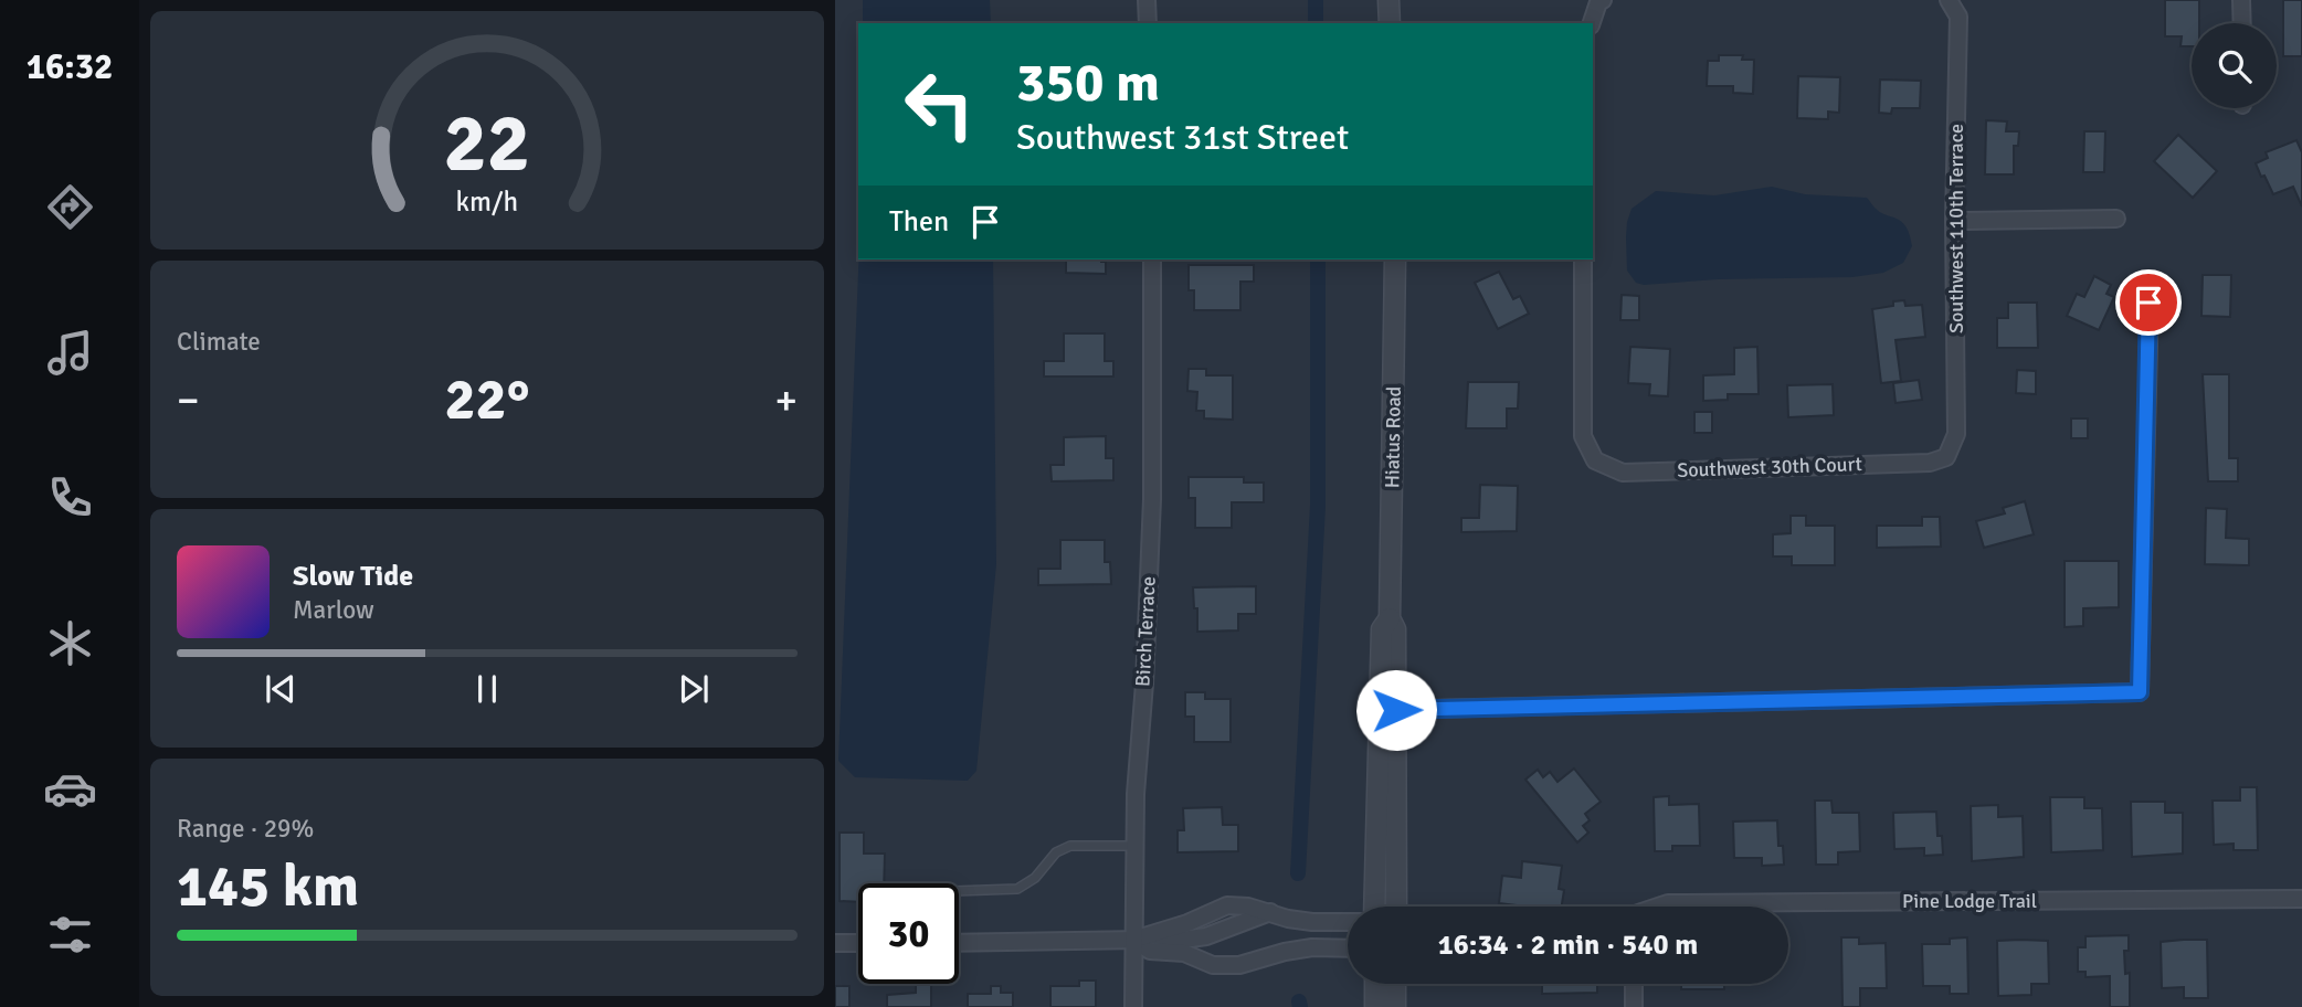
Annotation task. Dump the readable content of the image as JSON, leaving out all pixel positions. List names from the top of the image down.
{
  "streets": {
    "street": [
      "Southwest 110th Terrace",
      "Hiatus Road",
      "Southwest 30th Court",
      "Birch Terrace",
      "Pine Lodge Trail"
    ]
  },
  "crossings": [
    ["Southwest 110th Terrace", "Southwest 30th Court"]
  ],
  "page": {
    "tabs": "16:32",
    "turn": ["350 m", "Southwest 31st Street"],
    "then": "Then",
    "tile": [
      "Climate",
      ["Range · 29%", "145 km"]
    ],
    "heat": ["−", "22°", "+"],
    "song": ["Slow Tide", "Marlow"],
    "limit": "30",
    "trip": "16:34 · 2 min · 540 m",
    "gauge": ["22", "km/h"]
  }
}
